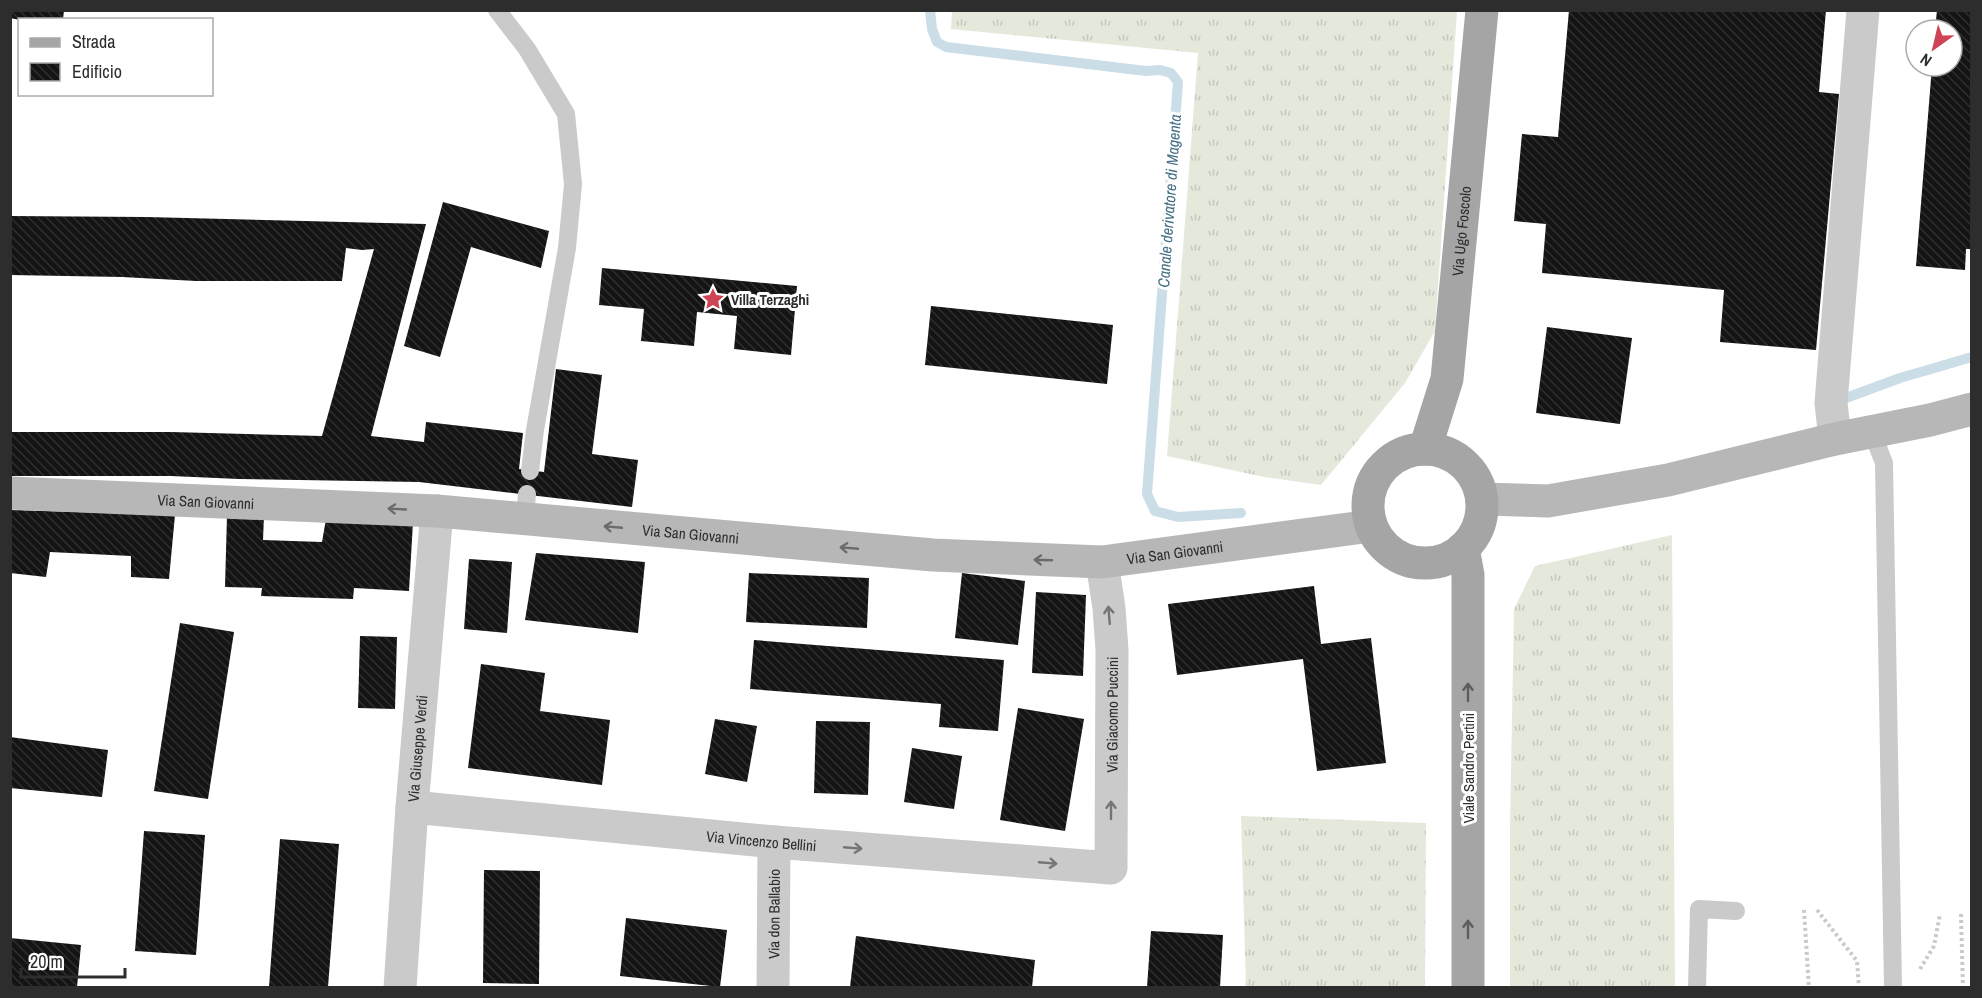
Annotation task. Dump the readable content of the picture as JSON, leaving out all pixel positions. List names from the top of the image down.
{
  "streets": {
    "main road": ["Via Ugo Foscolo", "Viale Sandro Pertini"],
    "street": [
      "Via San Giovanni",
      "Via Giacomo Puccini",
      "Via Giuseppe Verdi",
      "Via Vincenzo Bellini",
      "Via don Ballabio"
    ]
  },
  "crossings": [
    ["Via Ugo Foscolo", "Via San Giovanni"],
    ["Via Ugo Foscolo", "Viale Sandro Pertini"],
    ["Via San Giovanni", "Via Giacomo Puccini"],
    ["Via San Giovanni", "Via Giuseppe Verdi"],
    ["Via San Giovanni", "Viale Sandro Pertini"],
    ["Via Giacomo Puccini", "Via Vincenzo Bellini"],
    ["Via Giuseppe Verdi", "Via Vincenzo Bellini"],
    ["Via Vincenzo Bellini", "Via don Ballabio"]
  ],
  "one_way": [
    "Via San Giovanni",
    "Via Giacomo Puccini",
    "Viale Sandro Pertini",
    "Via Vincenzo Bellini"
  ],
  "water": ["Canale derivatore di Magenta"],
  "places": {
    "place": ["Villa Terzaghi"]
  },
  "legend": ["Strada", "Edificio"],
  "scale_bar": "20 m",
  "north": "bottom left"
}
